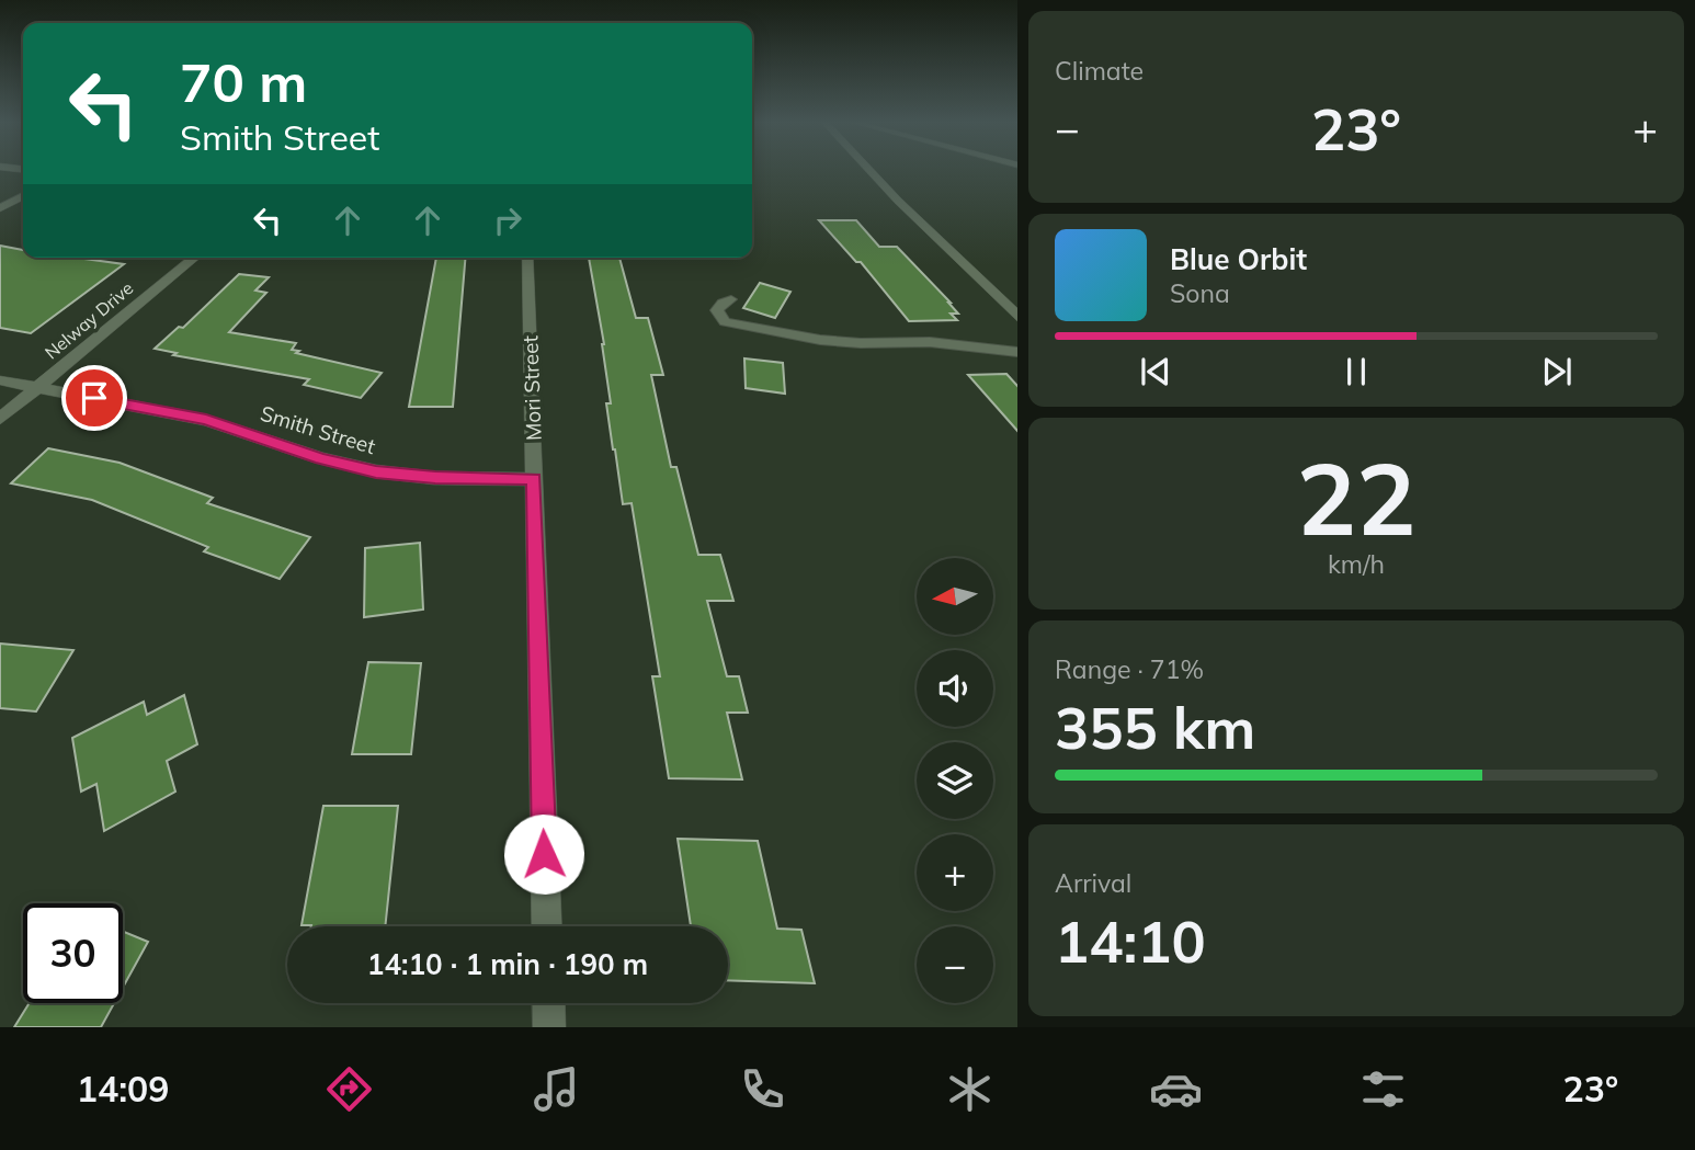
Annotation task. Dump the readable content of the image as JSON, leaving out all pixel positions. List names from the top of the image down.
{
  "streets": {
    "street": ["Nelway Drive", "Mori Street", "Smith Street"]
  },
  "crossings": [
    ["Nelway Drive", "Smith Street"],
    ["Mori Street", "Smith Street"]
  ],
  "north": "left",
  "page": {
    "tile": [
      "Climate",
      ["22", "km/h"],
      ["Range · 71%", "355 km"],
      ["Arrival", "14:10"]
    ],
    "turn": ["70 m", "Smith Street"],
    "heat": ["−", "23°", "+"],
    "song": ["Blue Orbit", "Sona"],
    "map_buttons": ["+", "−"],
    "limit": "30",
    "trip": "14:10 · 1 min · 190 m",
    "tabs": ["14:09", "23°"]
  }
}
